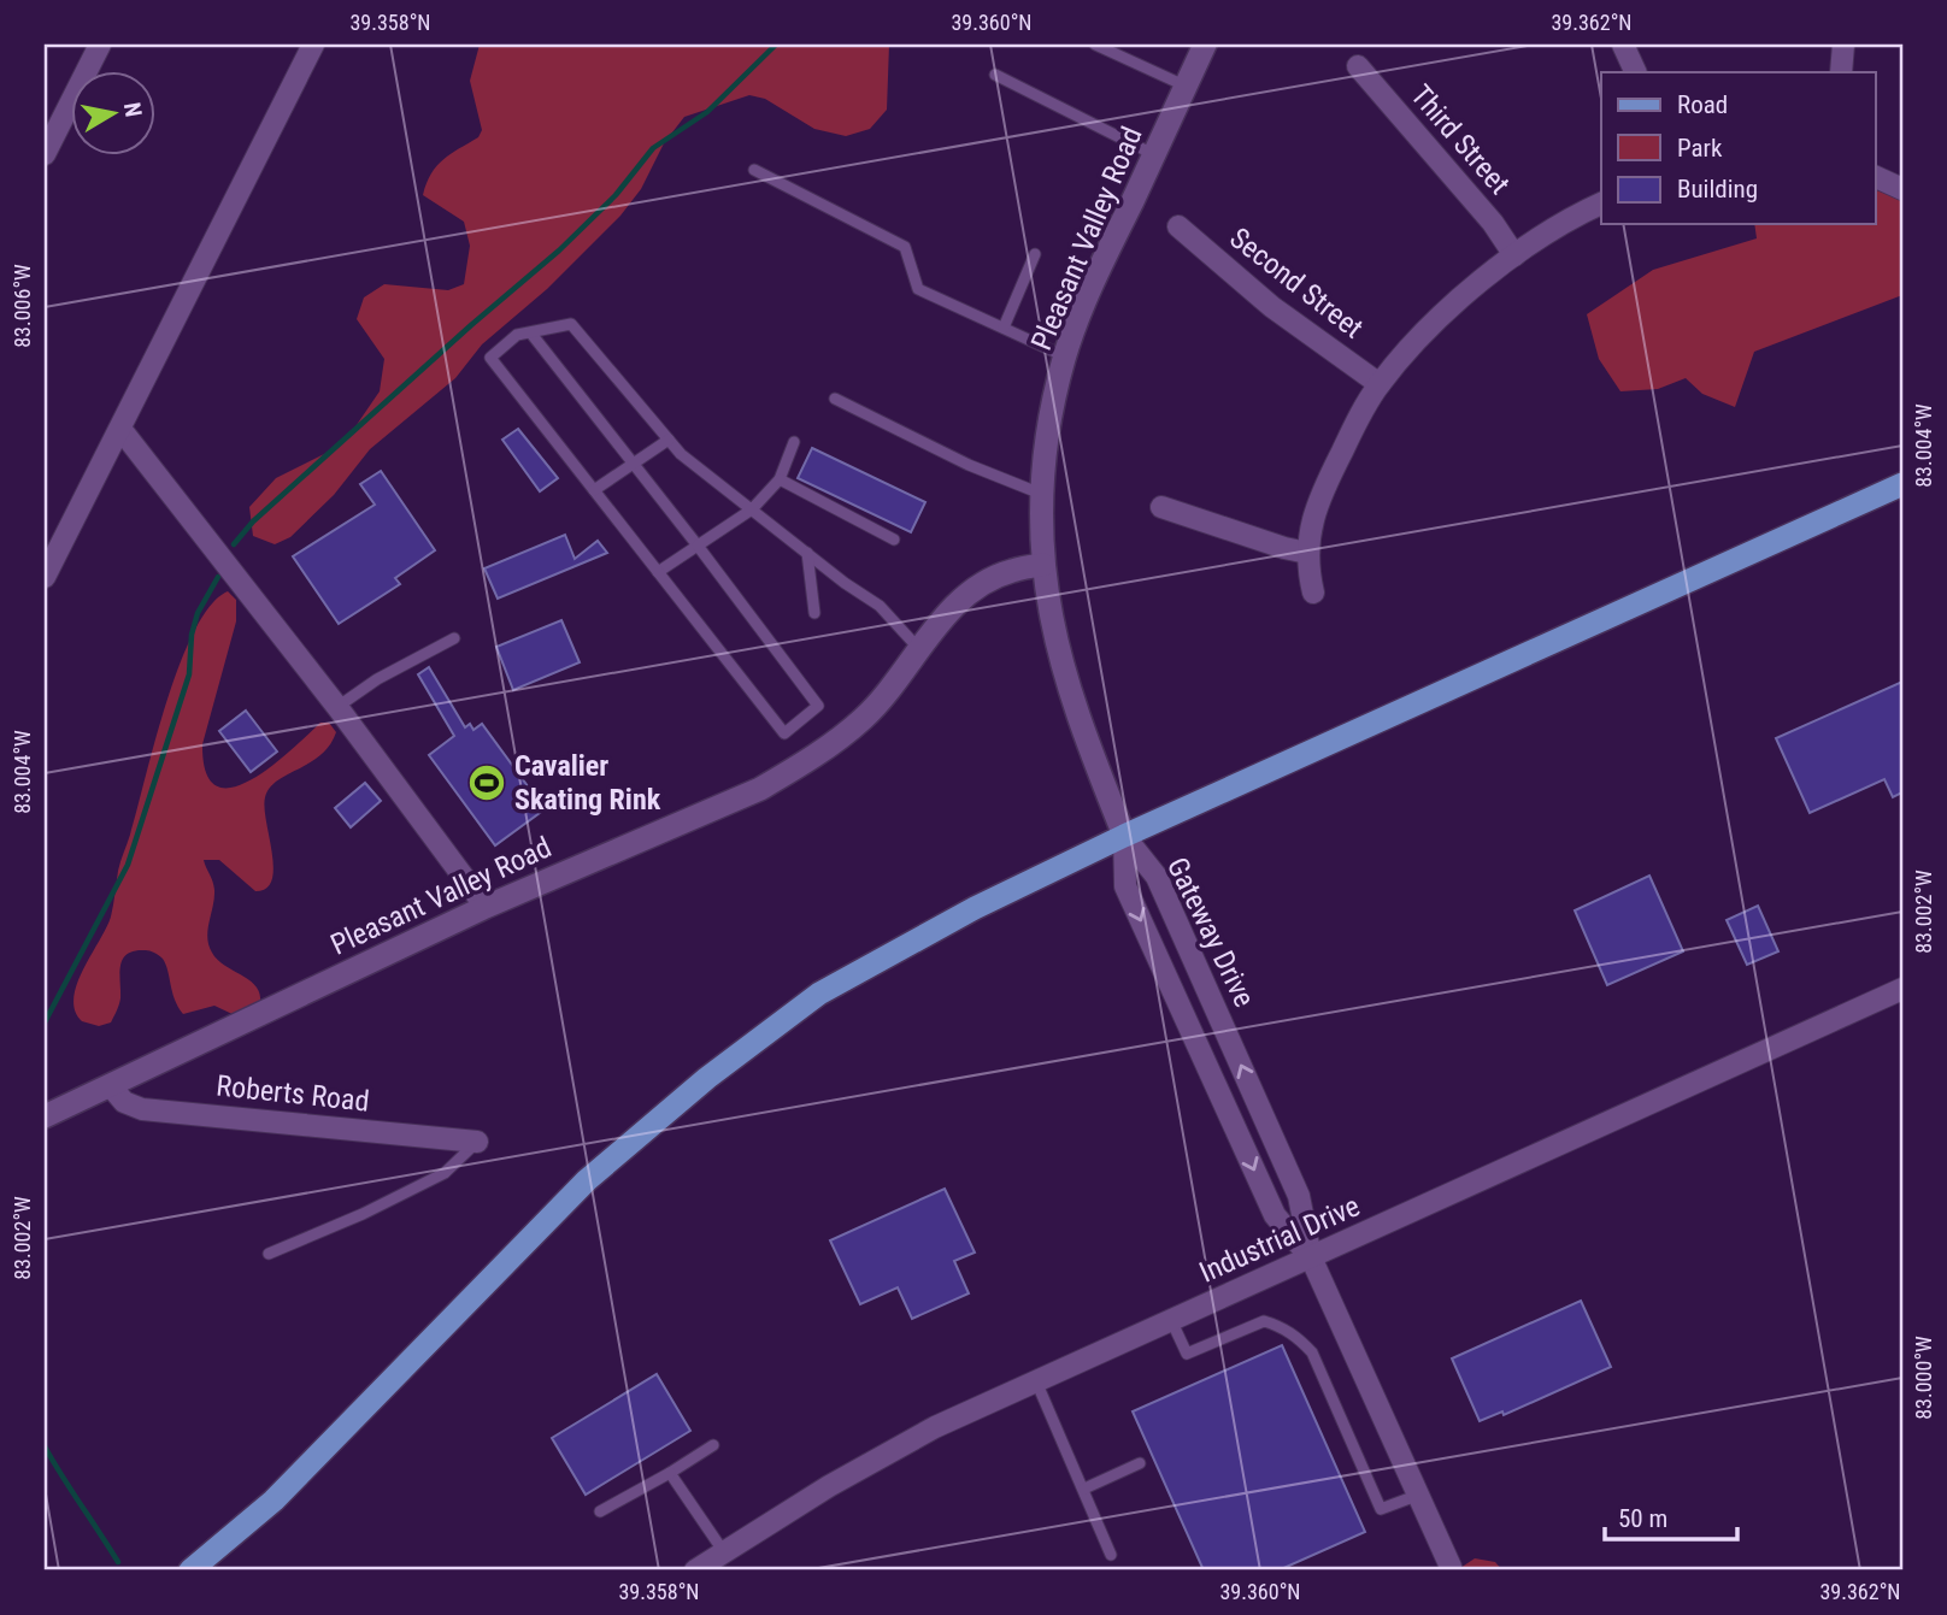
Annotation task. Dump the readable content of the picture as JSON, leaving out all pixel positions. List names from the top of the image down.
{
  "streets": {
    "street": [
      "Third Street",
      "Pleasant Valley Road",
      "Second Street",
      "Gateway Drive",
      "Roberts Road",
      "Industrial Drive"
    ]
  },
  "crossings": [
    ["Pleasant Valley Road", "Gateway Drive"],
    ["Pleasant Valley Road", "Roberts Road"],
    ["Gateway Drive", "Industrial Drive"]
  ],
  "places": {
    "sports": ["Cavalier Skating Rink"]
  },
  "legend": ["Road", "Park", "Building"],
  "scale_bar": "50 m",
  "north": "right",
  "coordinates": [
    "39.358°N",
    "39.360°N",
    "39.362°N",
    "83.006°W",
    "83.004°W",
    "83.002°W",
    "83.000°W"
  ]
}
